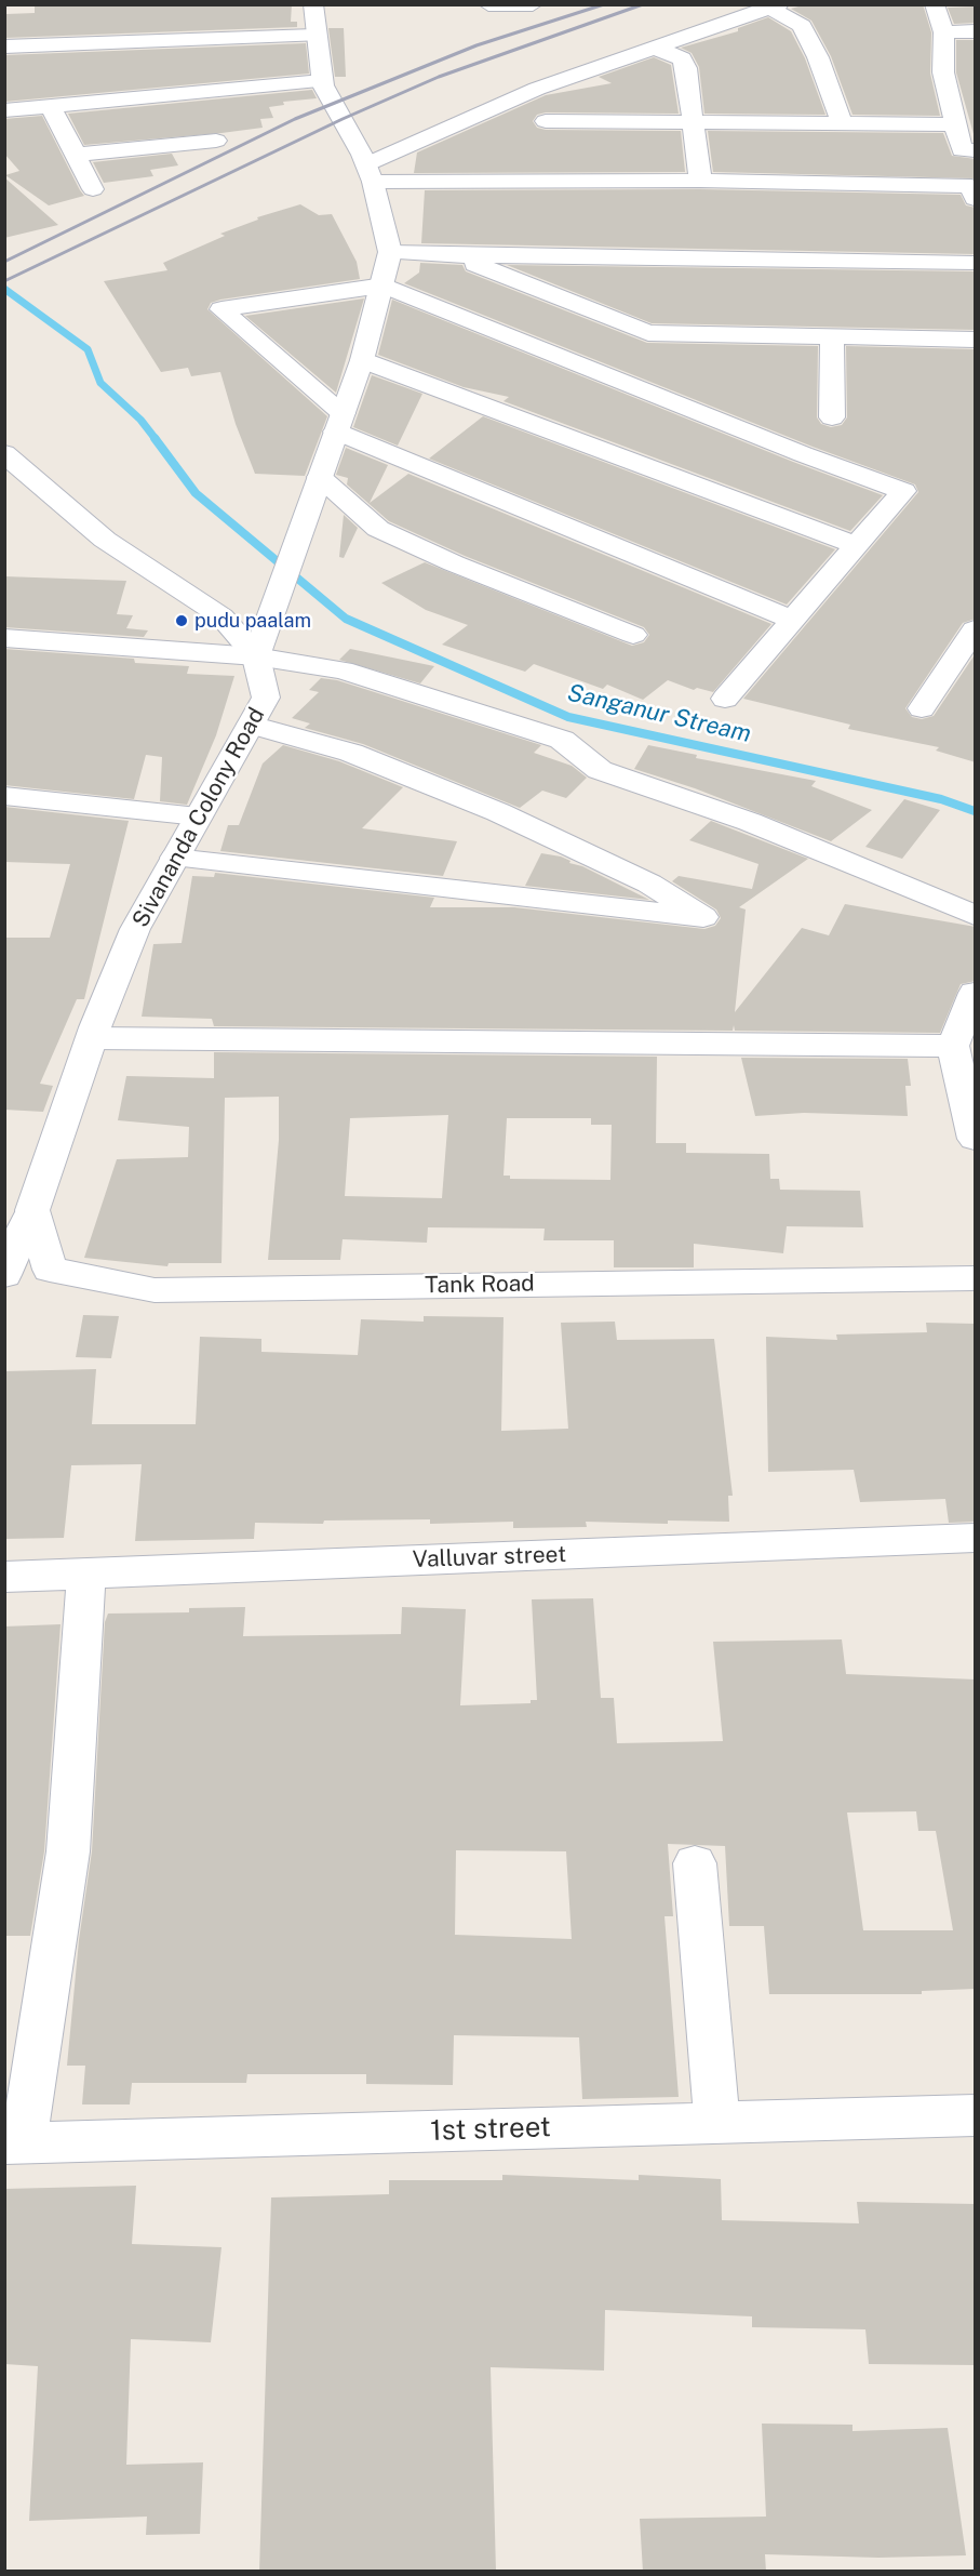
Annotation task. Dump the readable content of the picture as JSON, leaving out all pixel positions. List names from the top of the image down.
{
  "streets": {
    "street": [
      "Sivananda Colony Road",
      "Tank Road",
      "Valluvar street",
      "1st street"
    ]
  },
  "crossings": [
    ["Sivananda Colony Road", "Tank Road"]
  ],
  "water": ["Sanganur Stream"],
  "places": ["pudu paalam"]
}
